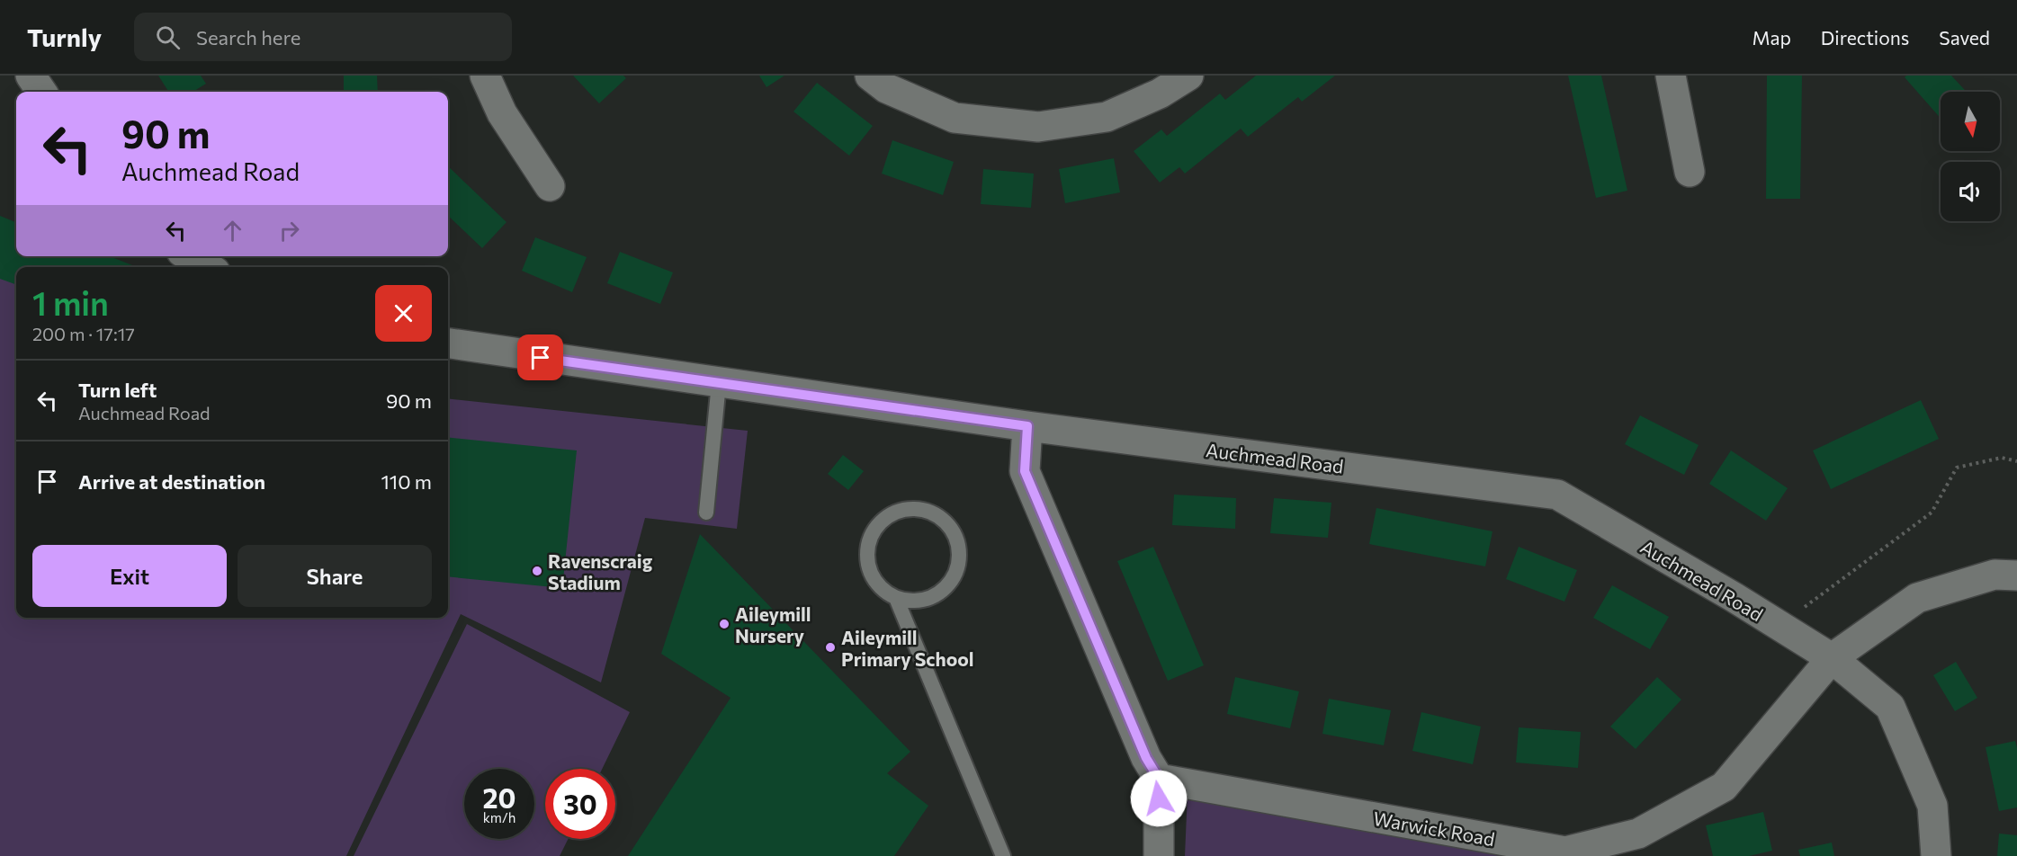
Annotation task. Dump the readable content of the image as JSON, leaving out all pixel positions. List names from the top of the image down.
{
  "streets": {
    "street": ["Auchmead Road", "Warwick Road"]
  },
  "crossings": [
    ["Auchmead Road", "Warwick Road"]
  ],
  "places": ["Ravenscraig Stadium", "Aileymill Nursery", "Aileymill Primary School"],
  "north": "bottom",
  "page": {
    "header": "Turnly",
    "search": "Search here",
    "nav": ["Map", "Directions", "Saved"],
    "turn": ["90 m", "Auchmead Road"],
    "heading": ["1 min", "200 m · 17:17"],
    "list": [
      {
        "name": "Turn left",
        "note": "Auchmead Road",
        "value": "90 m"
      },
      {
        "name": "Arrive at destination",
        "value": "110 m"
      }
    ],
    "buttons": ["Exit", "Share"],
    "speed": "20 km/h",
    "limit": "30"
  }
}
